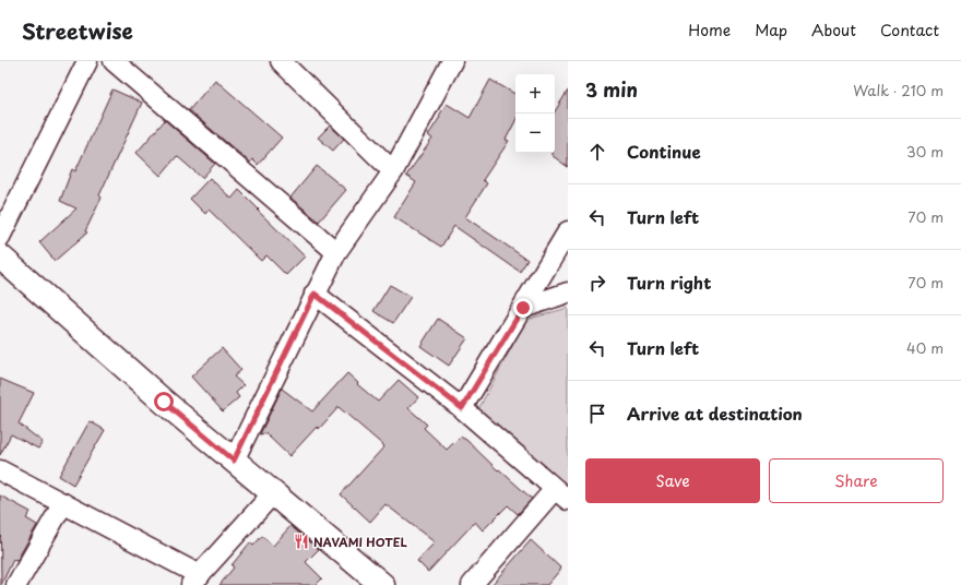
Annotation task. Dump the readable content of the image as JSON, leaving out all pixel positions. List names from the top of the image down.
{
  "places": {
    "restaurant": ["NAVAMI HOTEL"]
  },
  "page": {
    "header": "Streetwise",
    "nav": [
      "Home",
      "Map",
      "About",
      "Contact"
    ],
    "heading": ["3 min", "Walk · 210 m"],
    "map_buttons": ["+", "−"],
    "list": [
      ["Continue", "30 m"],
      ["Turn left", "70 m"],
      ["Turn right", "70 m"],
      ["Turn left", "40 m"],
      "Arrive at destination"
    ],
    "buttons": ["Save", "Share"]
  }
}
